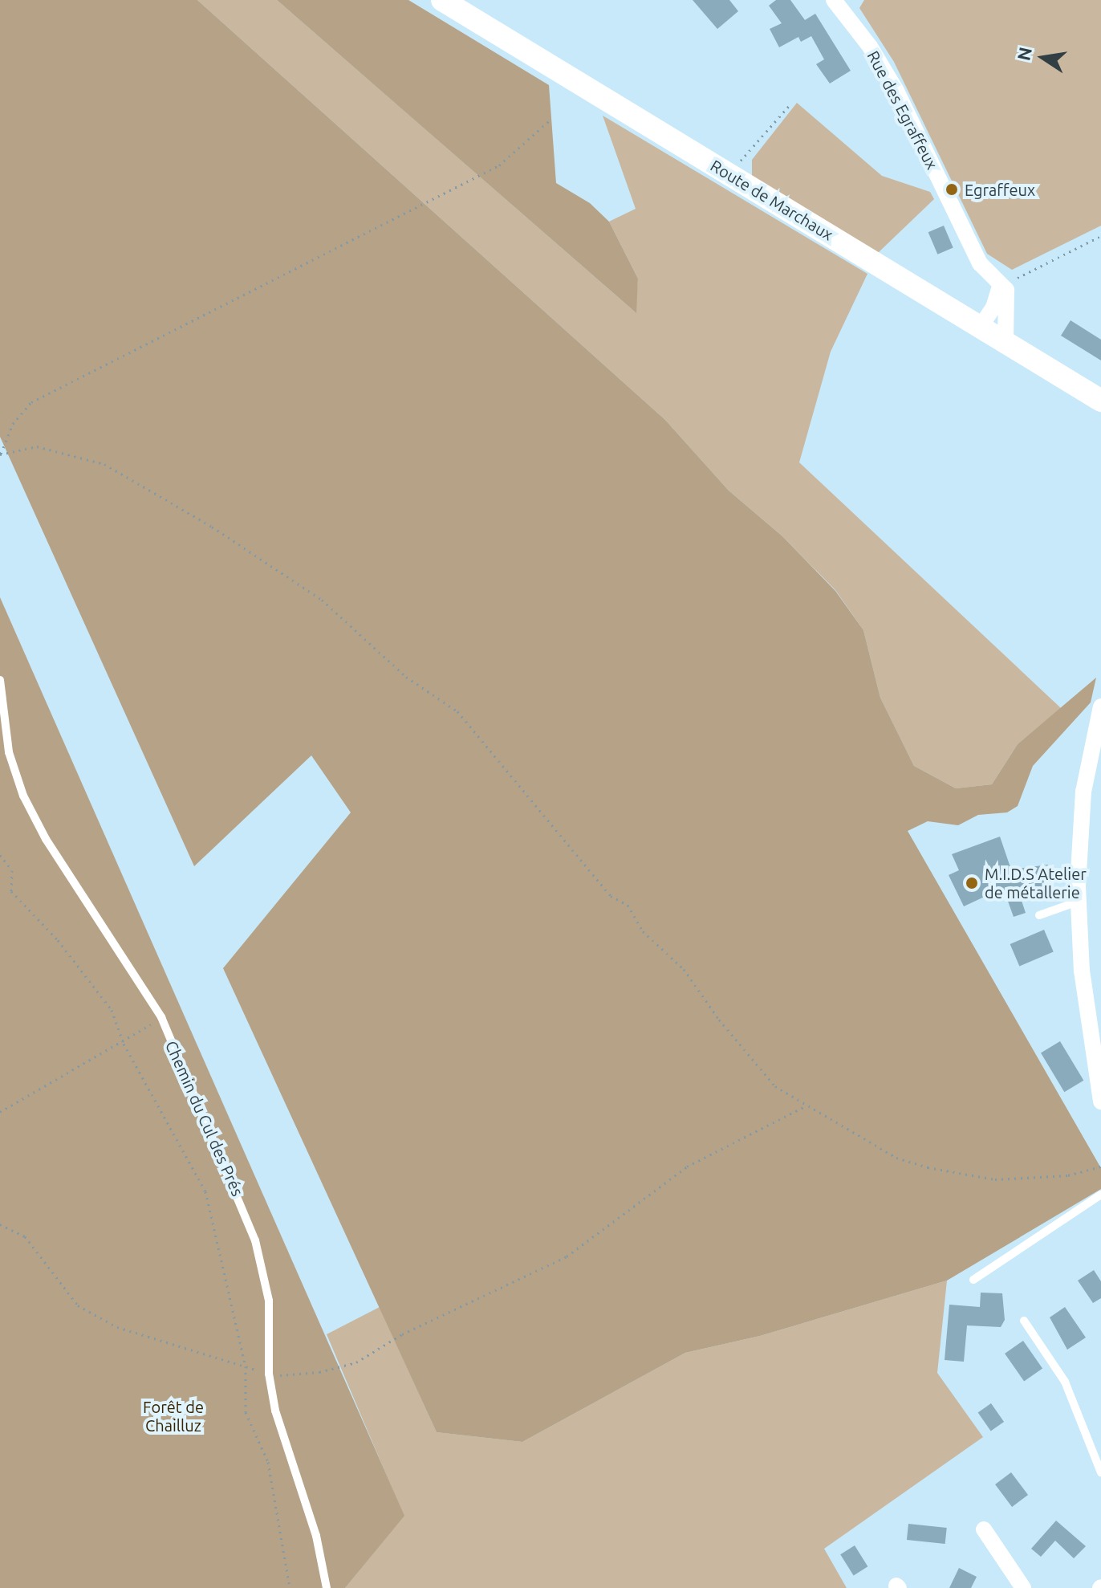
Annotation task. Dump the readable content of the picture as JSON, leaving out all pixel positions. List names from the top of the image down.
{
  "streets": {
    "main road": ["Route de Marchaux"],
    "street": ["Rue des Egraffeux"],
    "lane": ["Chemin du Cul des Prés"]
  },
  "parks": ["Forêt de Chailluz"],
  "places": ["Egraffeux", "M.I.D.S Atelier de métallerie"],
  "north": "left"
}
